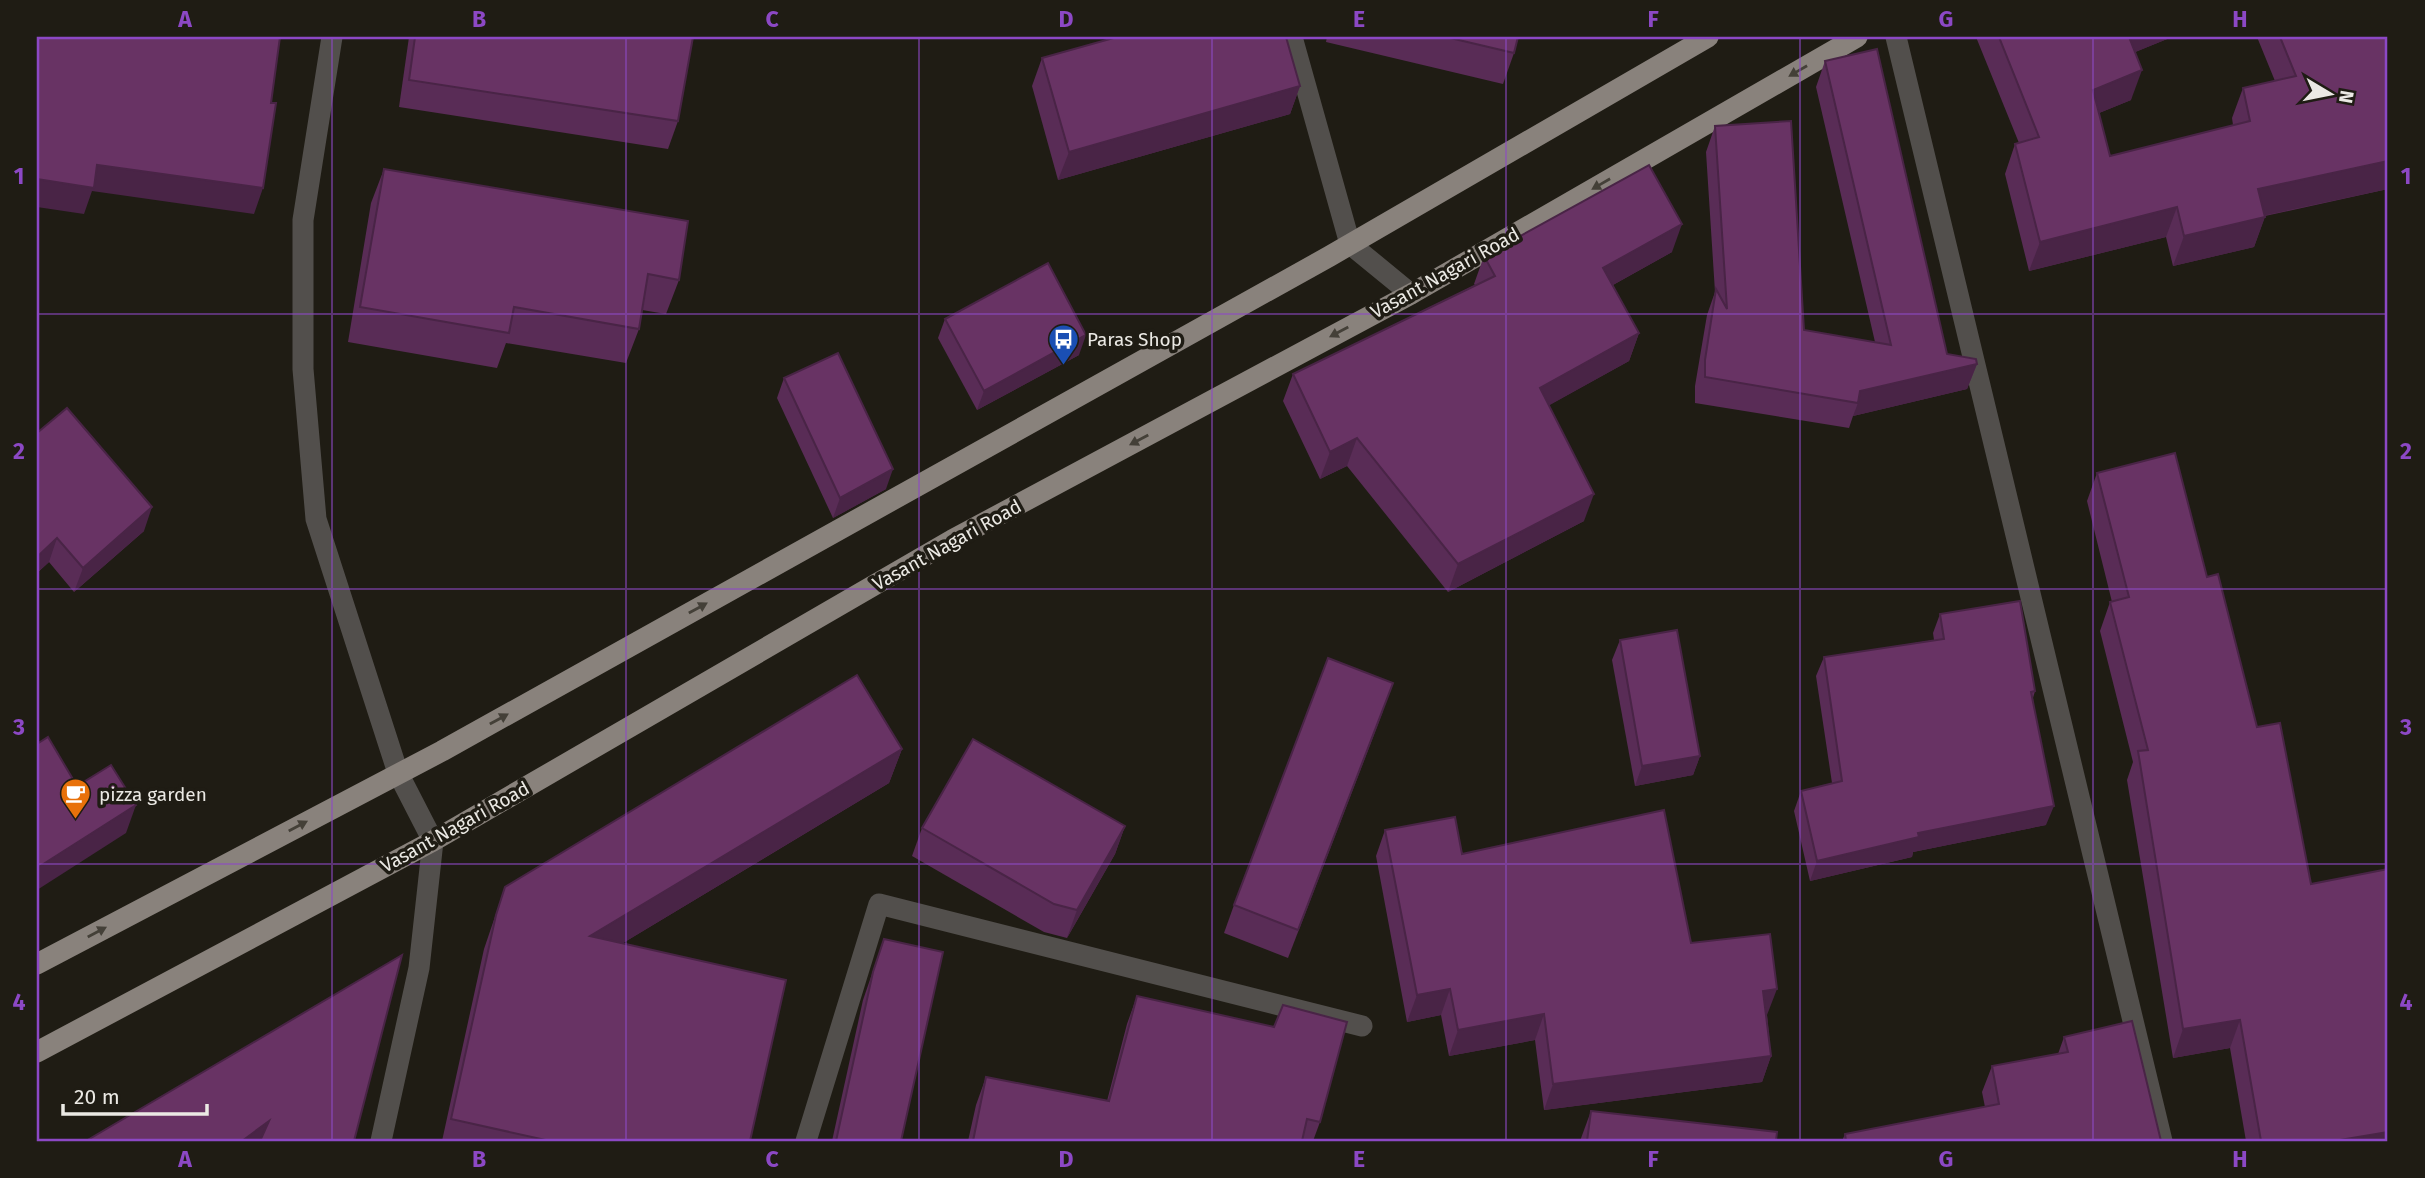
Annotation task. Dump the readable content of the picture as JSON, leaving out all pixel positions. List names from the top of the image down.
{
  "streets": {
    "main road": ["Vasant Nagari Road"]
  },
  "places": {
    "bus stop": ["Paras Shop"],
    "cafe": ["pizza garden"]
  },
  "scale_bar": "20 m",
  "north": "right",
  "grid": {
    "columns": [
      "A",
      "B",
      "C",
      "D",
      "E",
      "F",
      "G",
      "H"
    ],
    "rows": [
      "1",
      "2",
      "3",
      "4"
    ]
  }
}
